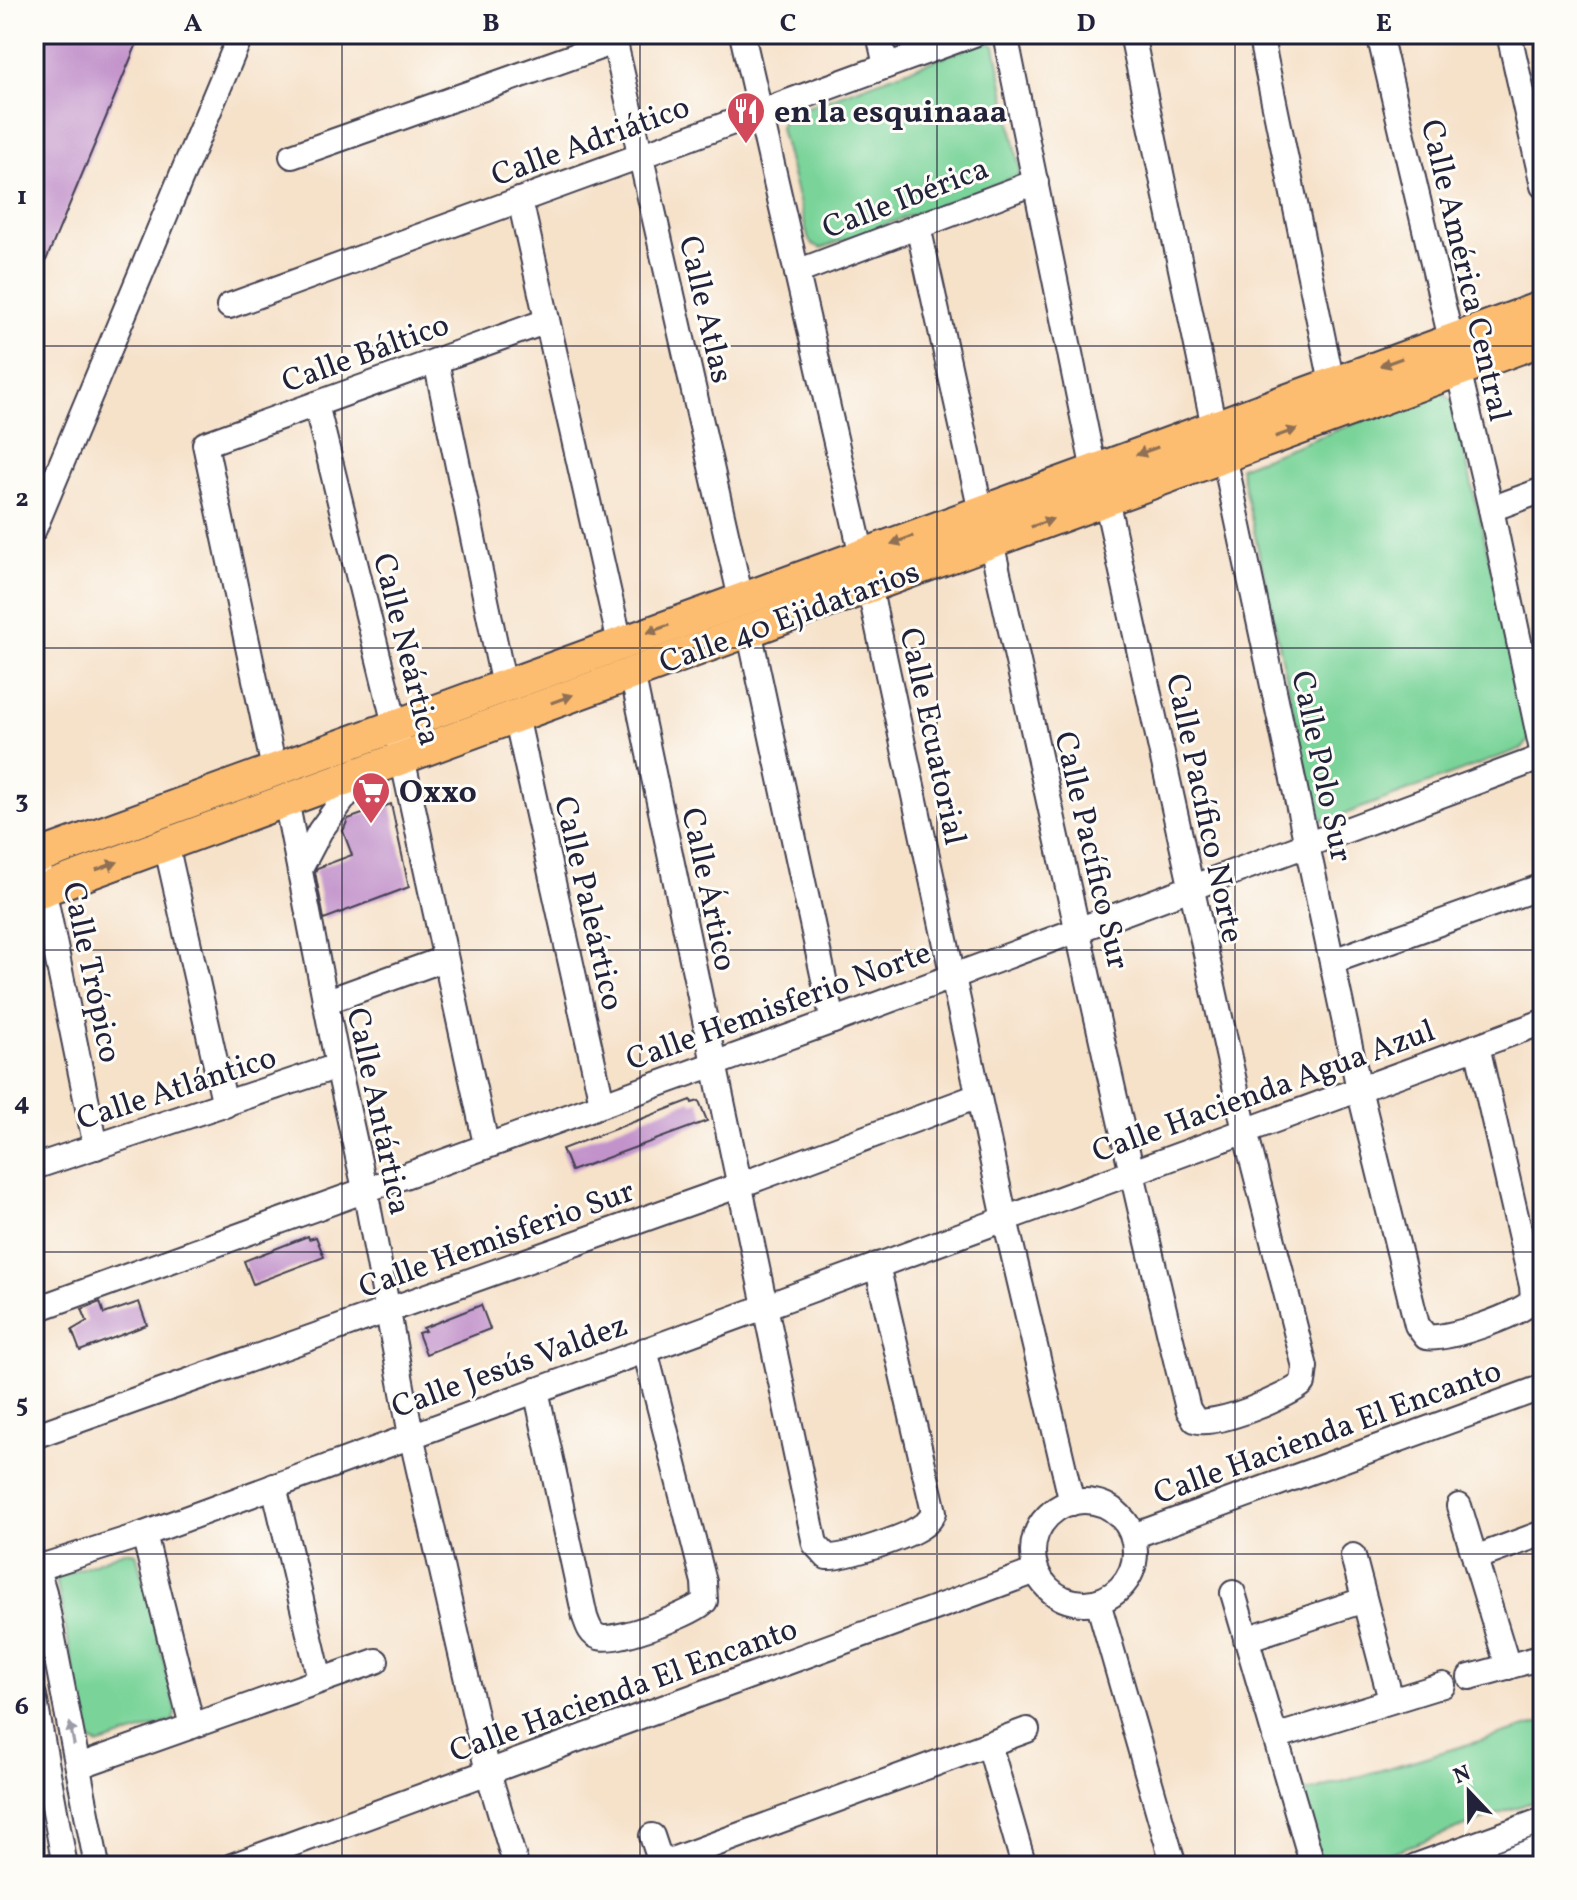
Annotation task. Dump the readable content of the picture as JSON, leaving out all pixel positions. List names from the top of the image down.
{
  "streets": {
    "main road": ["Calle 40 Ejidatarios"],
    "street": [
      "Calle Adriático",
      "Calle Ibérica",
      "Calle América Central",
      "Calle Atlas",
      "Calle Báltico",
      "Calle Neártica",
      "Calle Ecuatorial",
      "Calle Polo Sur",
      "Calle Pacífico Norte",
      "Calle Pacífico Sur",
      "Calle Ártico",
      "Calle Paleártico",
      "Calle Trópico",
      "Calle Hemisferio Norte",
      "Calle Atlántico",
      "Calle Hacienda Agua Azul",
      "Calle Antártica",
      "Calle Hemisferio Sur",
      "Calle Jesús Valdez",
      "Calle Hacienda El Encanto"
    ]
  },
  "crossings": [
    ["Calle Adriático", "Calle Atlas"],
    ["Calle Adriático", "Calle Ecuatorial"],
    ["Calle Ibérica", "Calle Ecuatorial"],
    ["Calle Ibérica", "Calle Pacífico Norte"],
    ["Calle Ibérica", "Calle Pacífico Sur"],
    ["Calle América Central", "Calle 40 Ejidatarios"],
    ["Calle América Central", "Calle Hemisferio Norte"],
    ["Calle Atlas", "Calle 40 Ejidatarios"],
    ["Calle Báltico", "Calle 40 Ejidatarios"],
    ["Calle Báltico", "Calle Neártica"],
    ["Calle 40 Ejidatarios", "Calle Neártica"],
    ["Calle 40 Ejidatarios", "Calle Ecuatorial"],
    ["Calle 40 Ejidatarios", "Calle Polo Sur"],
    ["Calle 40 Ejidatarios", "Calle Pacífico Norte"],
    ["Calle 40 Ejidatarios", "Calle Pacífico Sur"],
    ["Calle 40 Ejidatarios", "Calle Ártico"],
    ["Calle 40 Ejidatarios", "Calle Paleártico"],
    ["Calle 40 Ejidatarios", "Calle Trópico"],
    ["Calle 40 Ejidatarios", "Calle Antártica"],
    ["Calle Neártica", "Calle Hemisferio Norte"],
    ["Calle Ecuatorial", "Calle Hemisferio Norte"],
    ["Calle Ecuatorial", "Calle Hacienda Agua Azul"],
    ["Calle Ecuatorial", "Calle Hemisferio Sur"],
    ["Calle Ecuatorial", "Calle Jesús Valdez"],
    ["Calle Ecuatorial", "Calle Hacienda El Encanto"],
    ["Calle Polo Sur", "Calle Hemisferio Norte"],
    ["Calle Polo Sur", "Calle Hacienda Agua Azul"],
    ["Calle Pacífico Norte", "Calle Pacífico Sur"],
    ["Calle Pacífico Norte", "Calle Hemisferio Norte"],
    ["Calle Pacífico Norte", "Calle Hacienda Agua Azul"],
    ["Calle Pacífico Sur", "Calle Hemisferio Norte"],
    ["Calle Pacífico Sur", "Calle Hacienda Agua Azul"],
    ["Calle Ártico", "Calle Hemisferio Norte"],
    ["Calle Ártico", "Calle Hemisferio Sur"],
    ["Calle Ártico", "Calle Jesús Valdez"],
    ["Calle Paleártico", "Calle Hemisferio Norte"],
    ["Calle Trópico", "Calle Atlántico"],
    ["Calle Hemisferio Norte", "Calle Antártica"],
    ["Calle Atlántico", "Calle Antártica"],
    ["Calle Hacienda Agua Azul", "Calle Jesús Valdez"],
    ["Calle Antártica", "Calle Hemisferio Sur"],
    ["Calle Antártica", "Calle Jesús Valdez"],
    ["Calle Antártica", "Calle Hacienda El Encanto"]
  ],
  "places": {
    "restaurant": ["en la esquinaaa"],
    "supermarket": ["Oxxo"]
  },
  "north": "top",
  "grid": {
    "columns": [
      "A",
      "B",
      "C",
      "D",
      "E"
    ],
    "rows": [
      "1",
      "2",
      "3",
      "4",
      "5",
      "6"
    ]
  }
}
